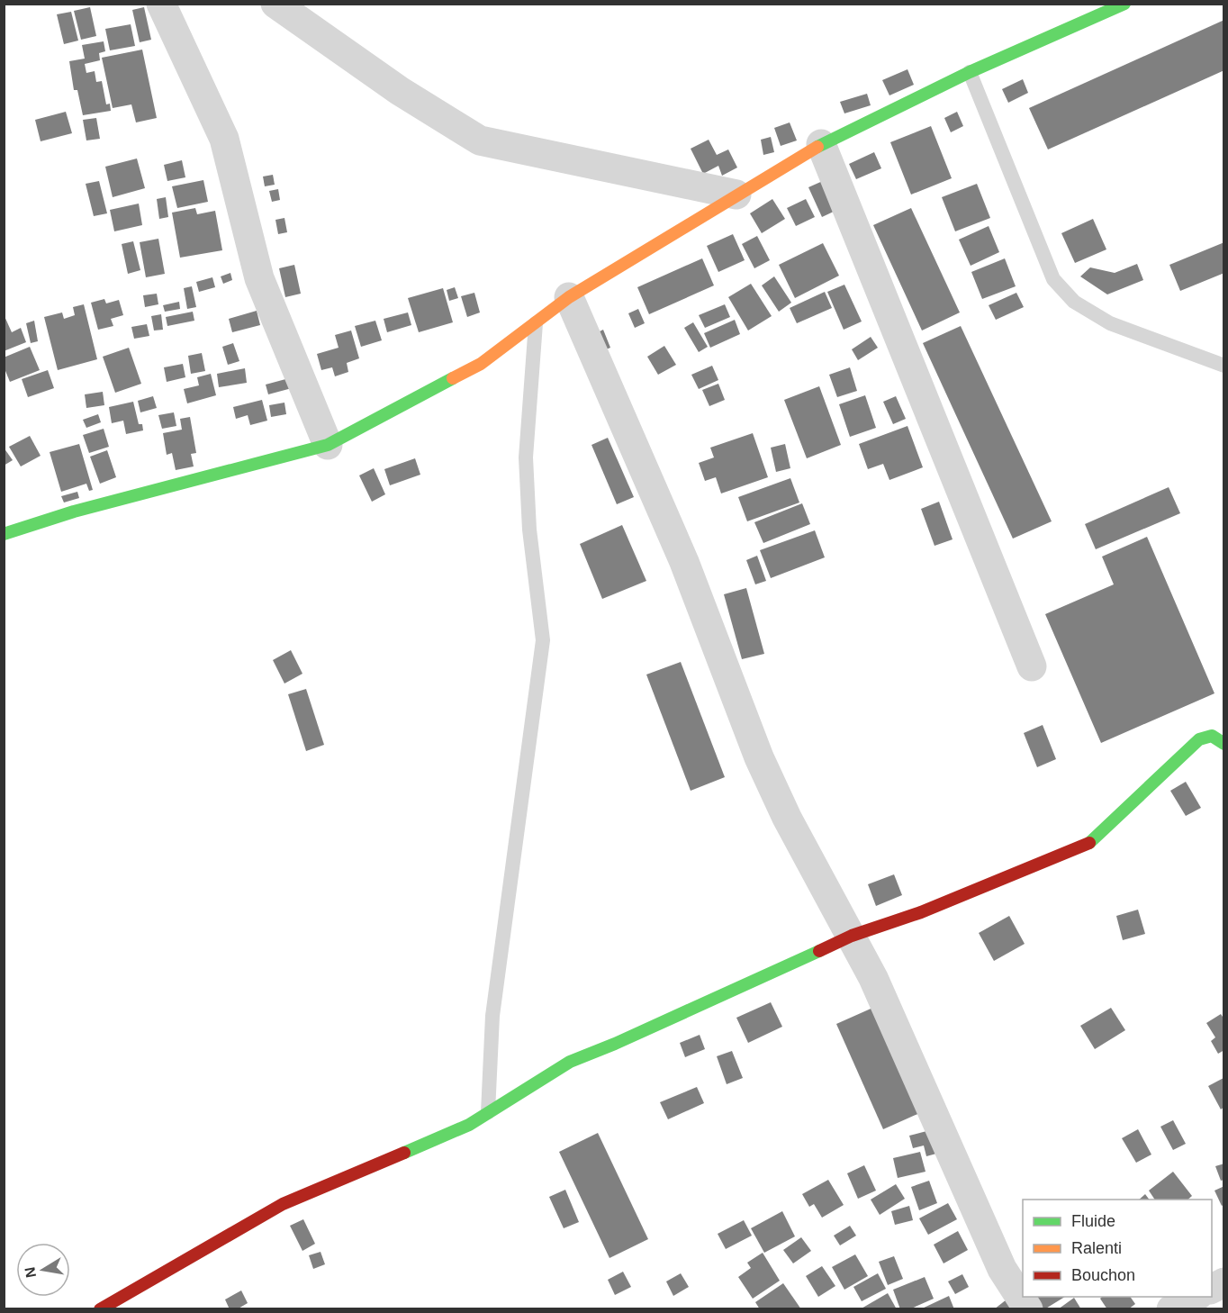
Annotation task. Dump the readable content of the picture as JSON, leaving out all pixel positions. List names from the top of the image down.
{
  "legend": ["Fluide", "Ralenti", "Bouchon"],
  "north": "left"
}
